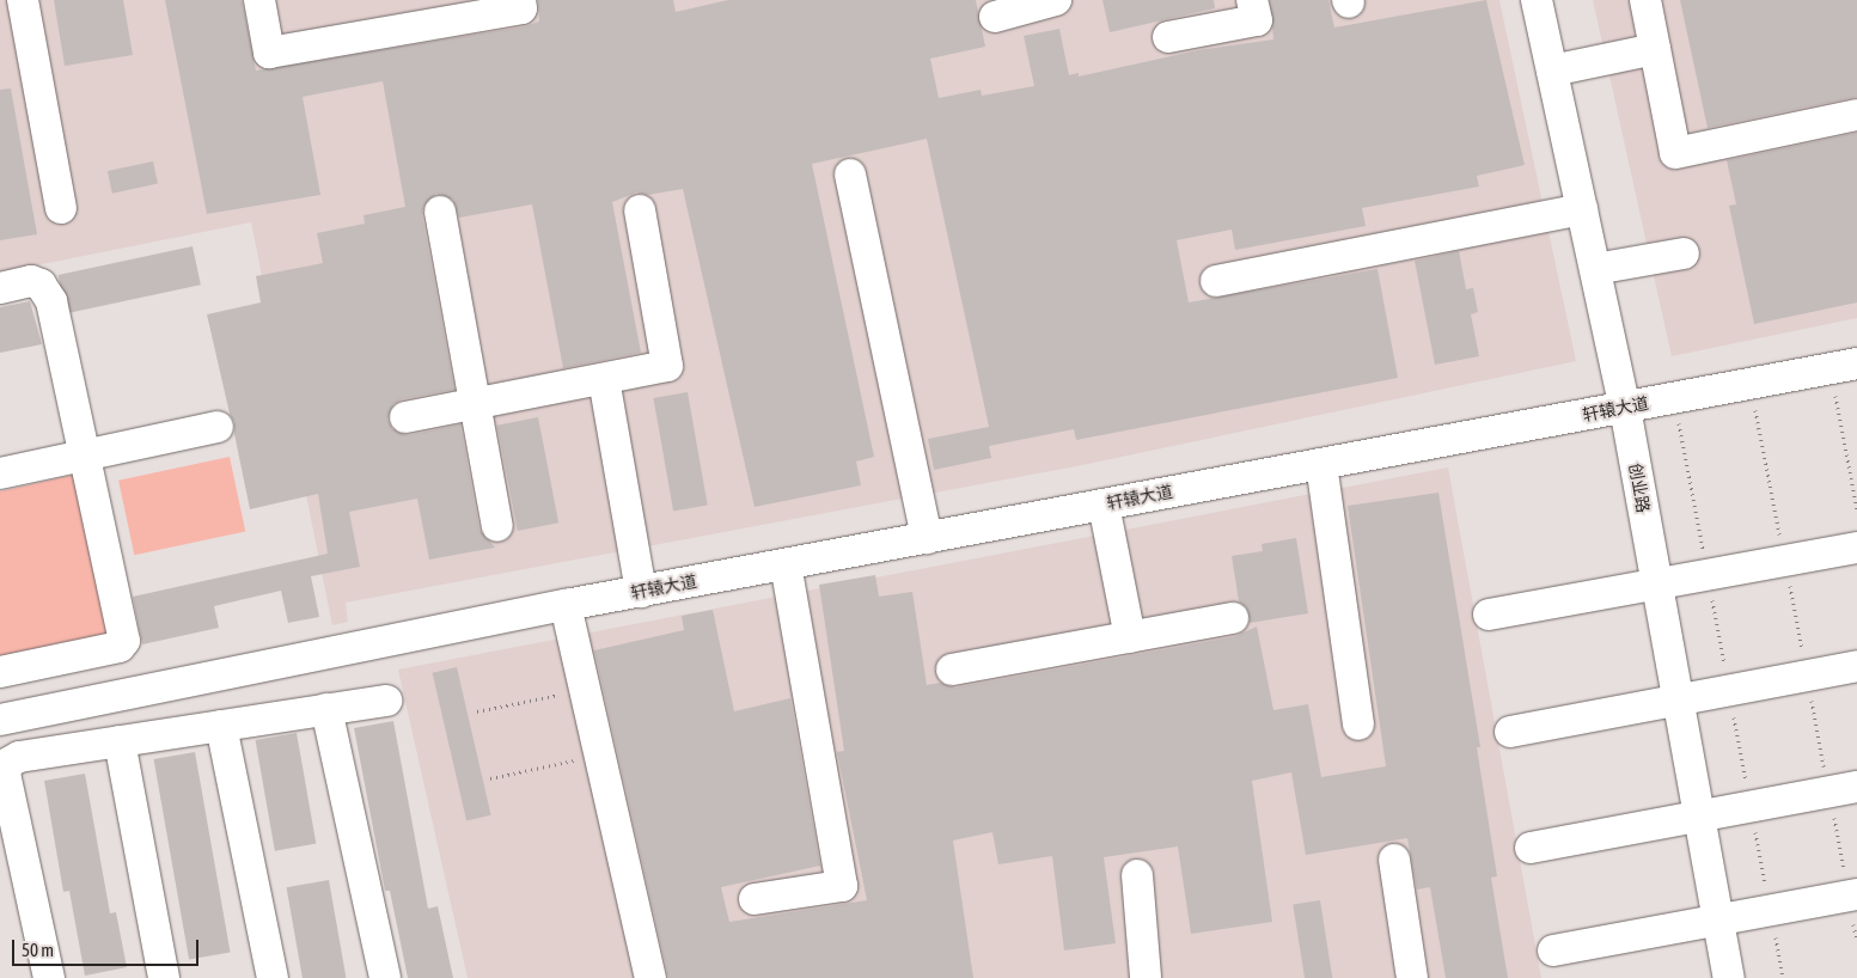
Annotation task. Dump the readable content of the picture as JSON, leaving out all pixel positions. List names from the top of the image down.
{
  "streets": {
    "street": ["轩辕大道", "创业路"]
  },
  "crossings": [
    ["轩辕大道", "创业路"]
  ],
  "scale_bar": "50 m"
}
